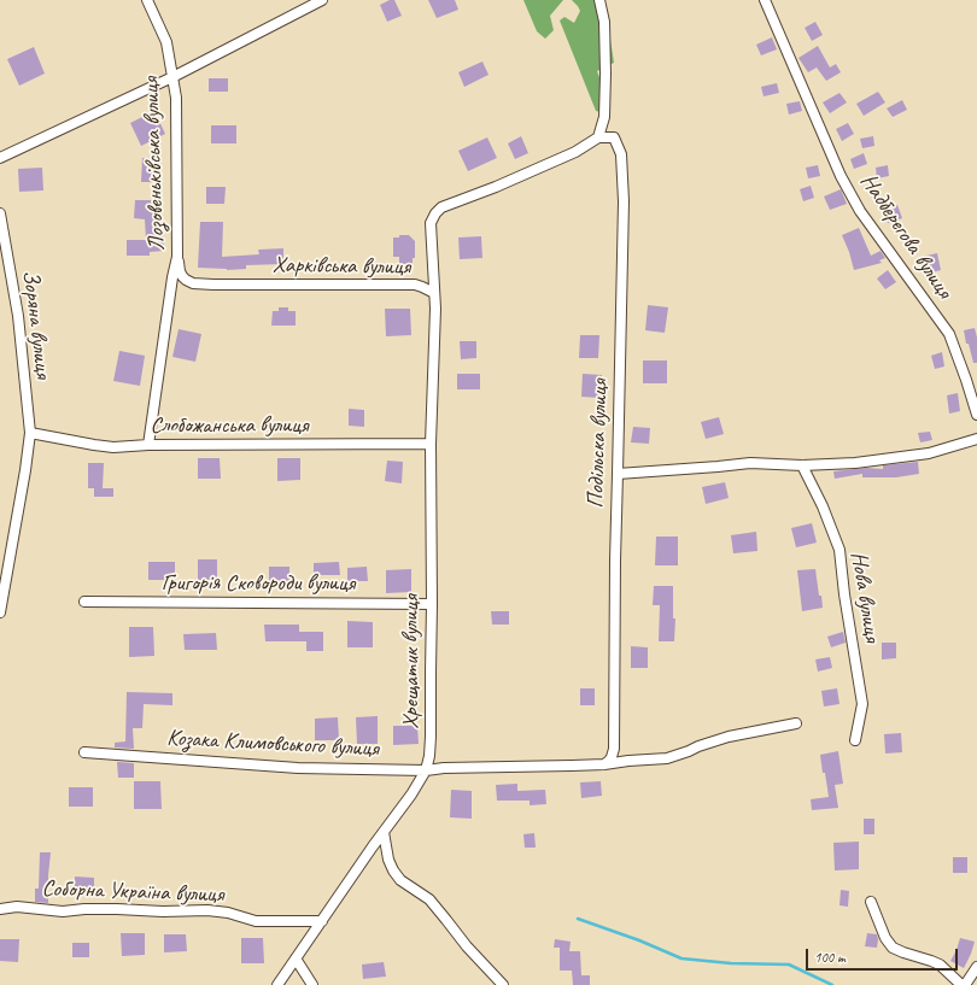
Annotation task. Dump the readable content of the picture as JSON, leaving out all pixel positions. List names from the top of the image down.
{
  "streets": {
    "street": [
      "Лозовеньківська вулиця",
      "Надберегова вулиця",
      "Харківська вулиця",
      "Зоряна вулиця",
      "Слобожанська вулиця",
      "Подільска вулиця",
      "Григорія Сковороди вулиця",
      "Нова вулиця",
      "Хрещатик вулиця",
      "Козака Климовського вулиця",
      "Соборна Україна вулиця"
    ]
  },
  "crossings": [
    ["Лозовеньківська вулиця", "Харківська вулиця"],
    ["Лозовеньківська вулиця", "Слобожанська вулиця"],
    ["Харківська вулиця", "Подільска вулиця"],
    ["Харківська вулиця", "Хрещатик вулиця"],
    ["Зоряна вулиця", "Слобожанська вулиця"],
    ["Слобожанська вулиця", "Хрещатик вулиця"],
    ["Подільска вулиця", "Козака Климовського вулиця"],
    ["Григорія Сковороди вулиця", "Хрещатик вулиця"],
    ["Хрещатик вулиця", "Козака Климовського вулиця"],
    ["Хрещатик вулиця", "Соборна Україна вулиця"]
  ],
  "scale_bar": "100 m"
}
